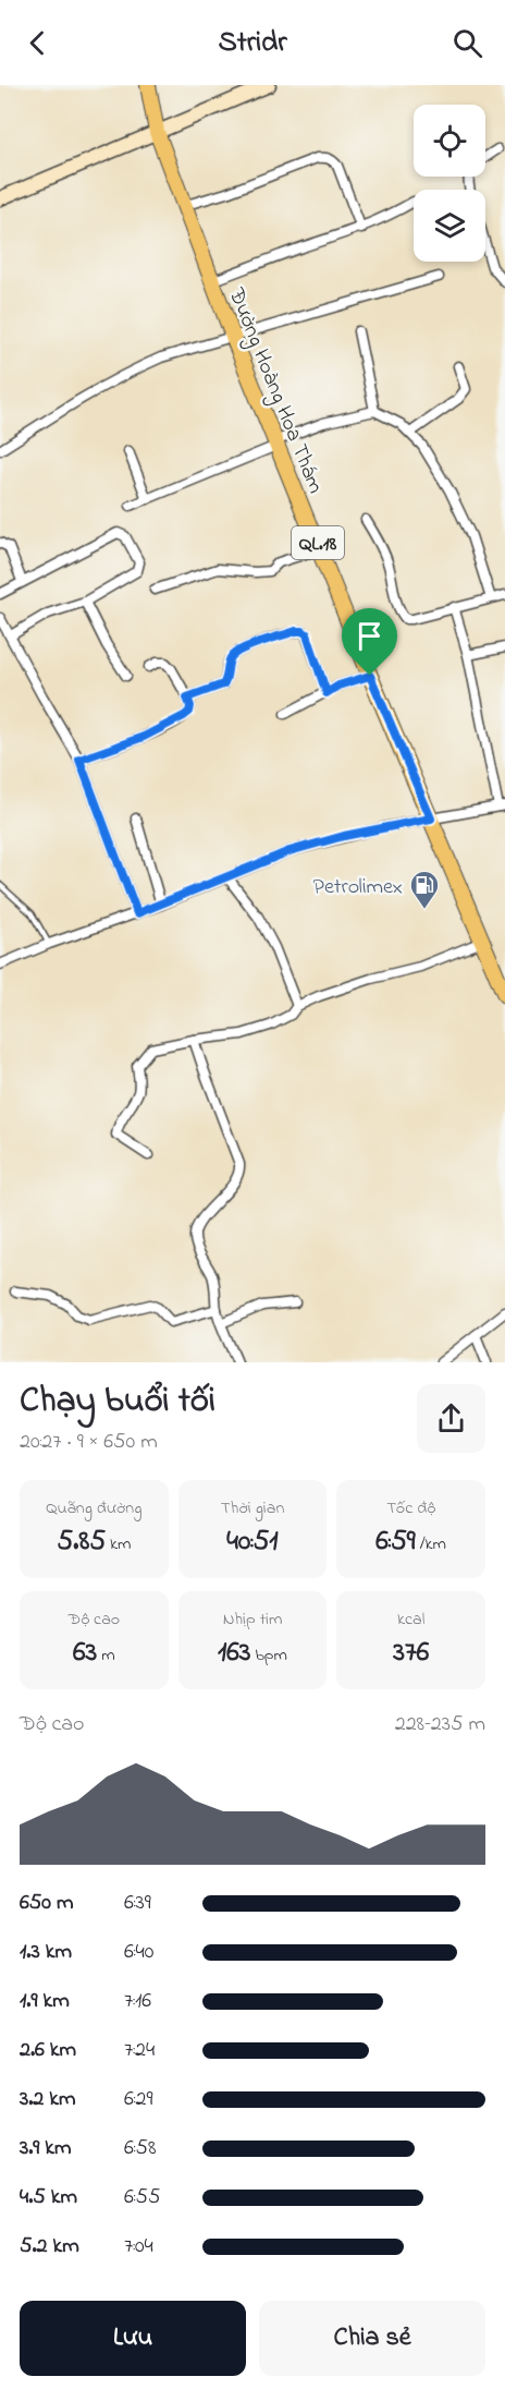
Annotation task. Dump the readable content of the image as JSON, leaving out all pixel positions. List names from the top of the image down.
{
  "streets": {
    "main road": ["Đường Hoàng Hoa Thám", "QL.18"]
  },
  "places": {
    "fuel station": ["Petrolimex"]
  },
  "page": {
    "header": "Stridr",
    "heading": ["Chạy buổi tối", "20:27 · 9 × 650 m"],
    "stats": [
      ["Quãng đường", "5.85 km"],
      ["Thời gian", "40:51"],
      ["Tốc độ", "6:59 /km"],
      ["Độ cao", "63 m"],
      ["Nhịp tim", "163 bpm"],
      ["kcal", "376"]
    ],
    "chart": ["Độ cao", "228–235 m"],
    "list": [
      {
        "name": "650 m",
        "note": "6:39"
      },
      {
        "name": "1.3 km",
        "note": "6:40"
      },
      {
        "name": "1.9 km",
        "note": "7:16"
      },
      {
        "name": "2.6 km",
        "note": "7:24"
      },
      {
        "name": "3.2 km",
        "note": "6:29"
      },
      {
        "name": "3.9 km",
        "note": "6:58"
      },
      {
        "name": "4.5 km",
        "note": "6:55"
      },
      {
        "name": "5.2 km",
        "note": "7:04"
      }
    ],
    "buttons": ["Lưu", "Chia sẻ"]
  }
}
